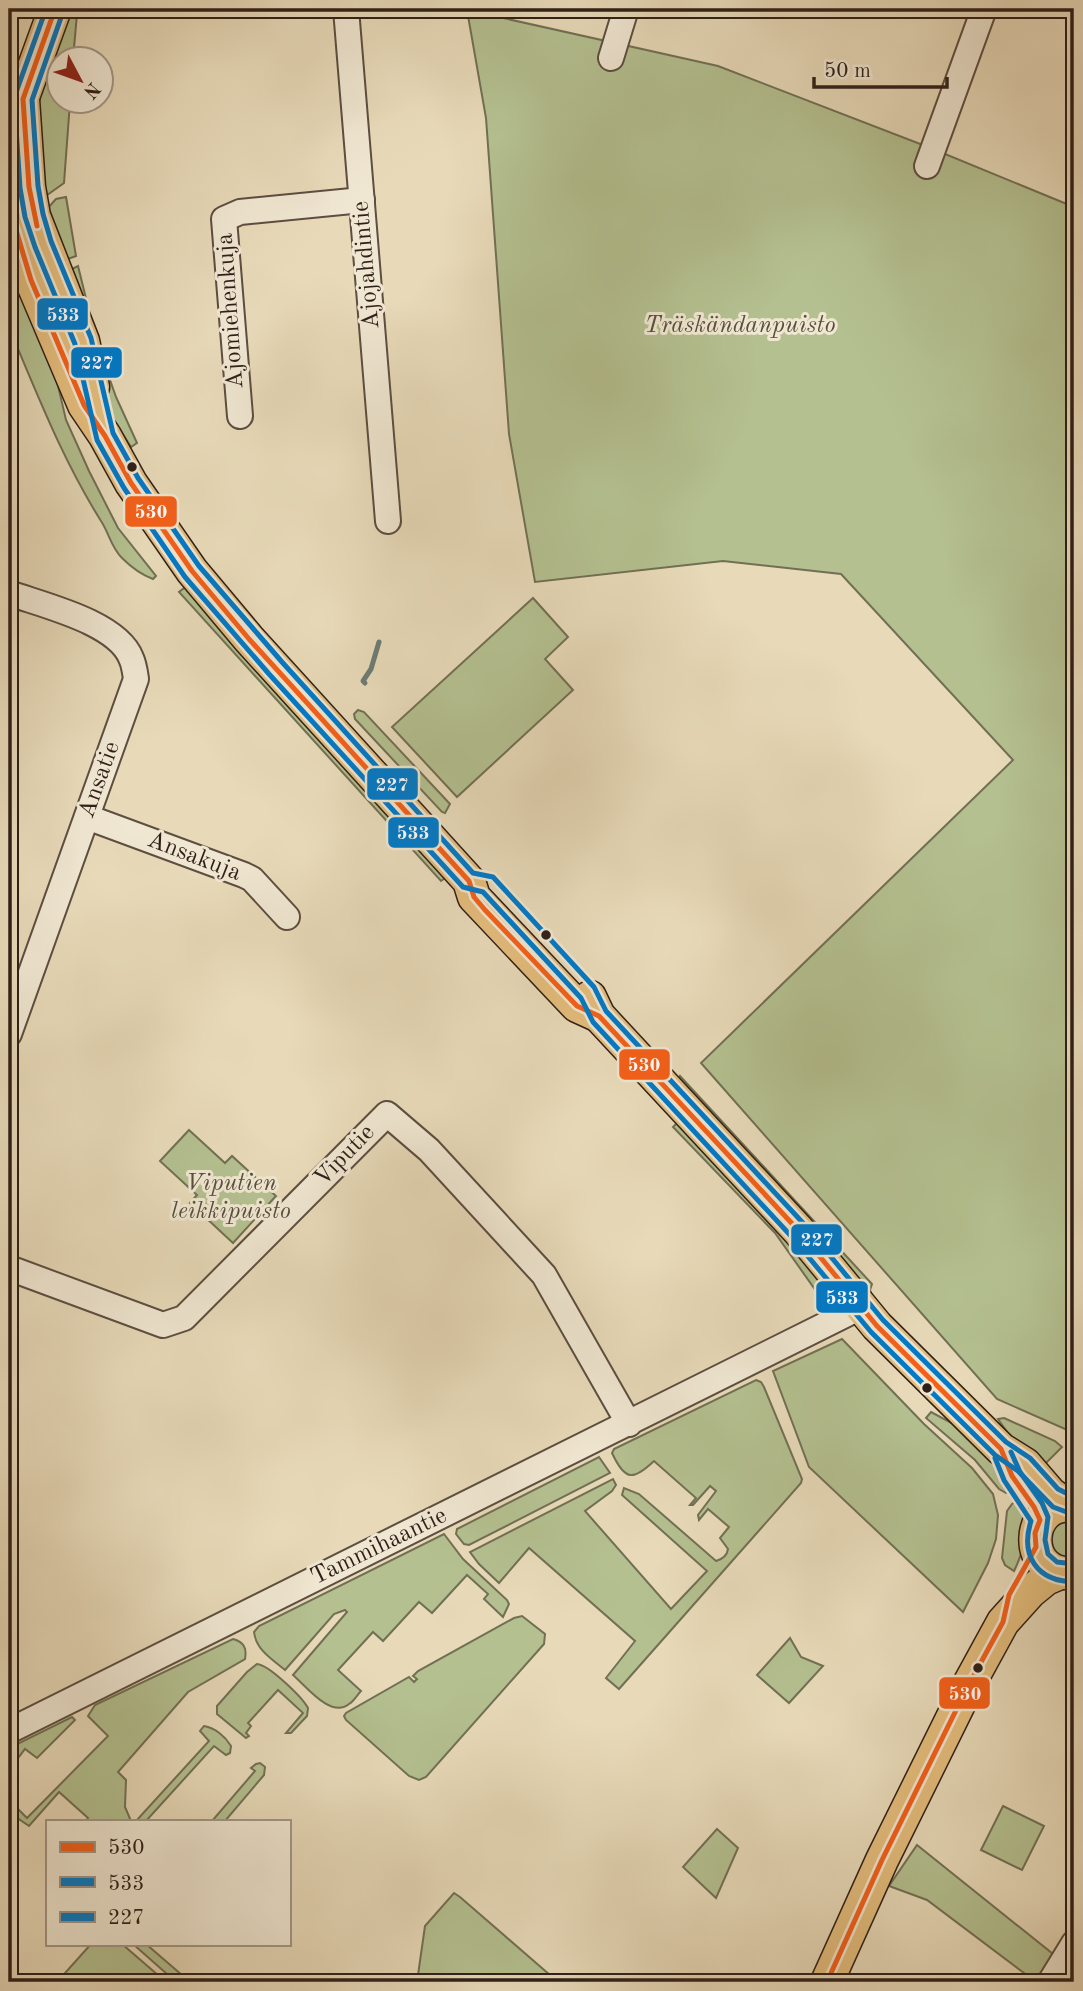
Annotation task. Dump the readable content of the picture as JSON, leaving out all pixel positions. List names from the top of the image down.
{
  "streets": {
    "street": [
      "Ajojahdintie",
      "Ajomiehenkuja",
      "Ansatie",
      "Ansakuja",
      "Viputie",
      "Tammihaantie"
    ]
  },
  "crossings": [
    ["Ajojahdintie", "Ajomiehenkuja"],
    ["Ansatie", "Ansakuja"],
    ["Viputie", "Tammihaantie"]
  ],
  "parks": ["Träskändanpuisto", "Viputien leikkipuisto"],
  "lines": ["transit line 530", "transit line 533", "transit line 227"],
  "legend": ["530", "533", "227"],
  "scale_bar": "50 m",
  "north": "bottom right"
}
